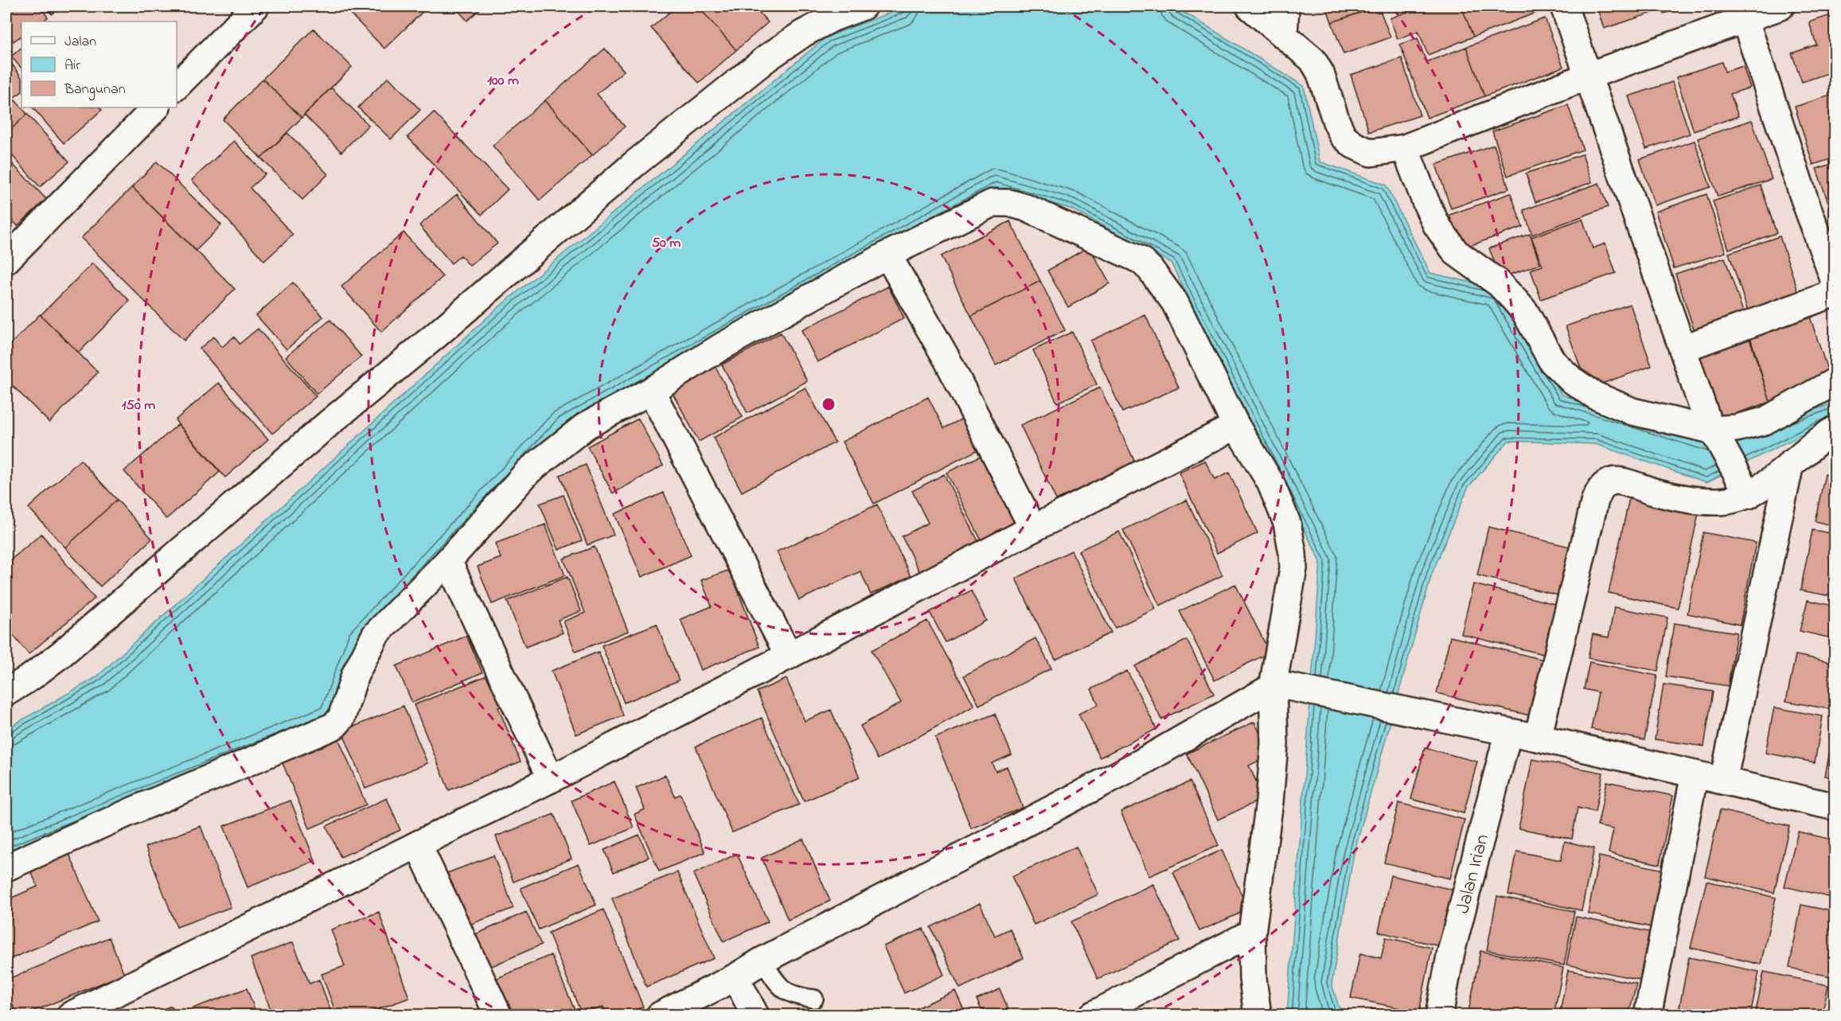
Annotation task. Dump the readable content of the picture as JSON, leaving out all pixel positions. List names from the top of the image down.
{
  "streets": {
    "street": ["Jalan Irian"]
  },
  "legend": ["Jalan", "Air", "Bangunan"],
  "rings": ["100 m", "50 m", "150 m"]
}
